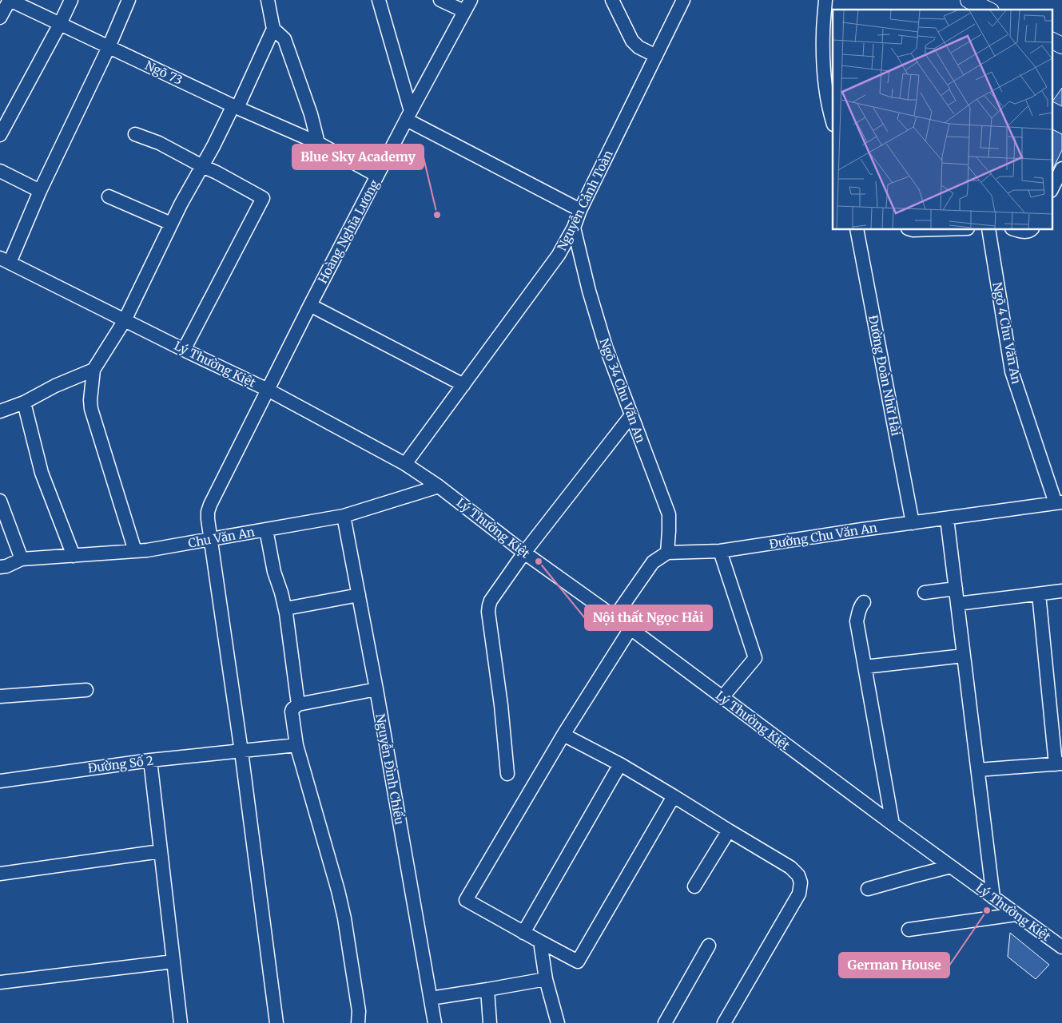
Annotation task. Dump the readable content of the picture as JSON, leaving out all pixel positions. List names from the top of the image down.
{
  "streets": {
    "street": [
      "Ngõ 73",
      "Nguyễn Cảnh Toàn",
      "Hoàng Nghĩa Lương",
      "Ngõ 4 Chu Văn An",
      "Lý Thường Kiệt",
      "Đường Đoàn Nhữ Hài",
      "Ngõ 34 Chu Văn An",
      "Đường Chu Văn An",
      "Chu Văn An",
      "Đường Số 2",
      "Nguyễn Đình Chiểu"
    ]
  },
  "crossings": [
    ["Ngõ 73", "Hoàng Nghĩa Lương"],
    ["Nguyễn Cảnh Toàn", "Lý Thường Kiệt"],
    ["Nguyễn Cảnh Toàn", "Ngõ 34 Chu Văn An"],
    ["Hoàng Nghĩa Lương", "Lý Thường Kiệt"],
    ["Hoàng Nghĩa Lương", "Chu Văn An"],
    ["Hoàng Nghĩa Lương", "Đường Số 2"],
    ["Ngõ 4 Chu Văn An", "Đường Chu Văn An"],
    ["Lý Thường Kiệt", "Chu Văn An"],
    ["Đường Đoàn Nhữ Hài", "Đường Chu Văn An"],
    ["Ngõ 34 Chu Văn An", "Đường Chu Văn An"],
    ["Chu Văn An", "Nguyễn Đình Chiểu"]
  ],
  "places": ["Blue Sky Academy", "Nội thất Ngọc Hải", "German House"]
}
